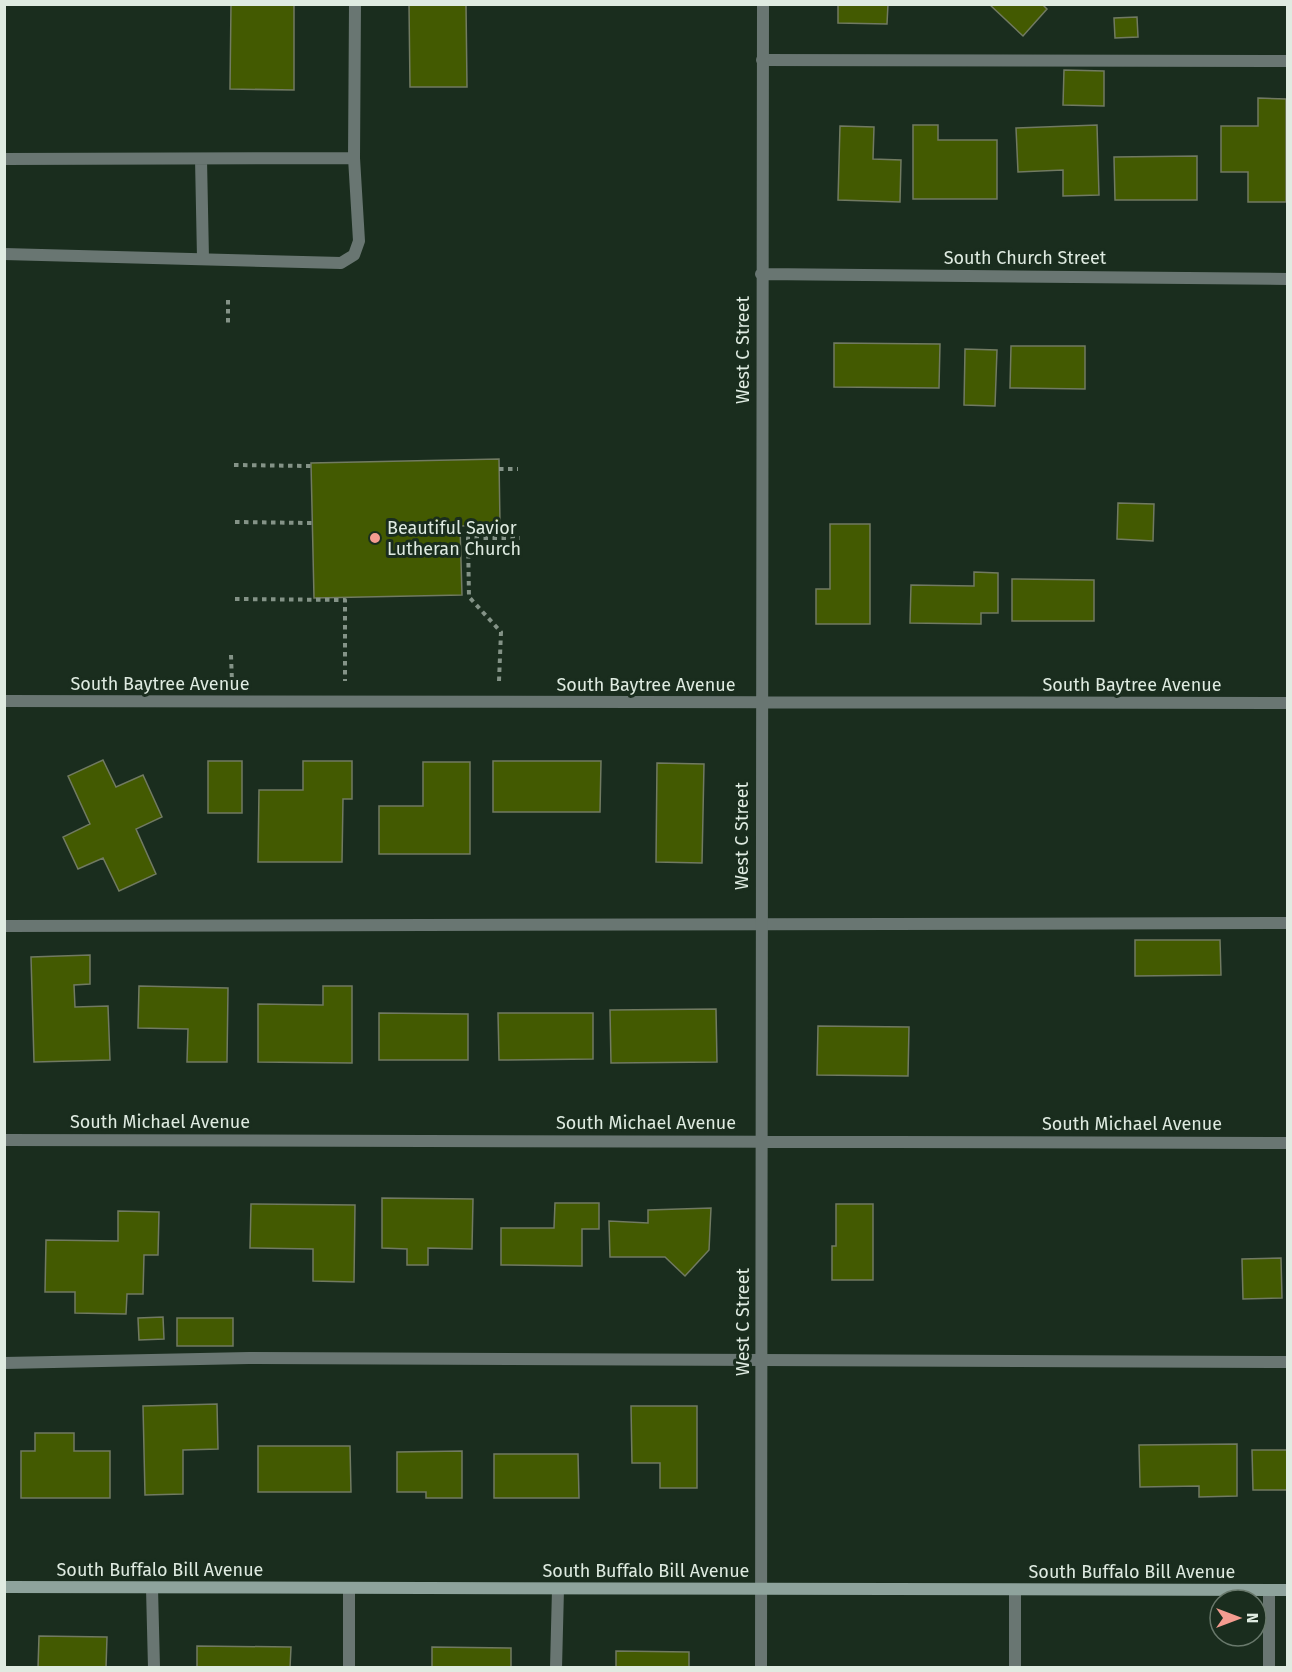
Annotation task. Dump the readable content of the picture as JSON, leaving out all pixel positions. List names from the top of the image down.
{
  "streets": {
    "main road": ["South Buffalo Bill Avenue"],
    "street": [
      "South Church Street",
      "West C Street",
      "South Baytree Avenue",
      "South Michael Avenue"
    ]
  },
  "crossings": [
    ["South Church Street", "West C Street"],
    ["West C Street", "South Baytree Avenue"],
    ["West C Street", "South Michael Avenue"],
    ["West C Street", "South Buffalo Bill Avenue"]
  ],
  "places": ["Beautiful Savior Lutheran Church"],
  "north": "right"
}
